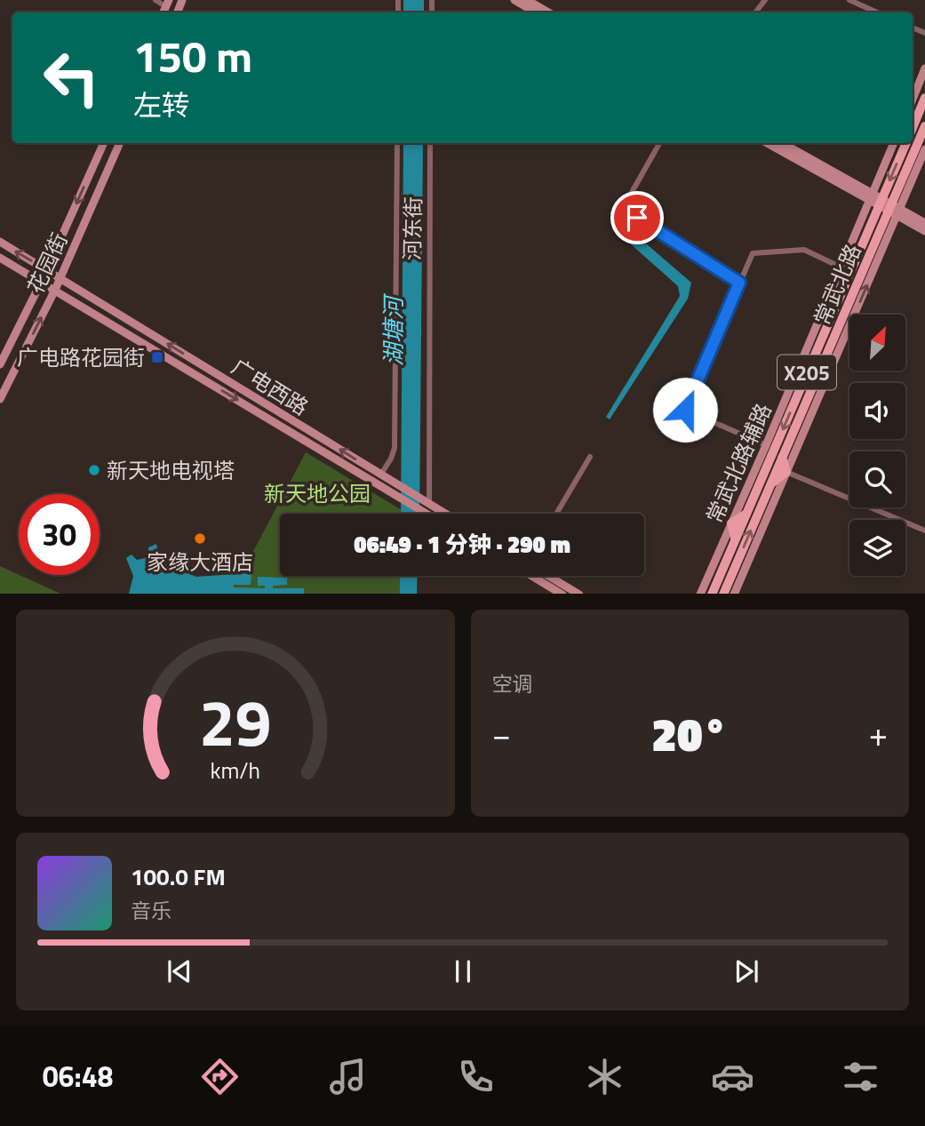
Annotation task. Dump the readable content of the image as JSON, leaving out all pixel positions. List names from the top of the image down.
{
  "streets": {
    "main road": [
      "花园街",
      "常武北路",
      "X205",
      "广电西路",
      "常武北路辅路"
    ],
    "street": ["河东街"]
  },
  "crossings": [
    ["河东街", "广电西路"],
    ["花园街", "广电西路"]
  ],
  "water": ["湖塘河"],
  "parks": ["新天地公园"],
  "places": {
    "transit": ["广电路花园街"],
    "other": ["新天地电视塔", "家缘大酒店"]
  },
  "north": "top right",
  "page": {
    "turn": ["150 m", "左转"],
    "limit": "30",
    "trip": "06:49 · 1 分钟 · 290 m",
    "tile": "空调",
    "heat": ["−", "20°", "+"],
    "song": ["100.0 FM", "音乐"],
    "tabs": "06:48",
    "gauge": ["29", "km/h"]
  }
}
